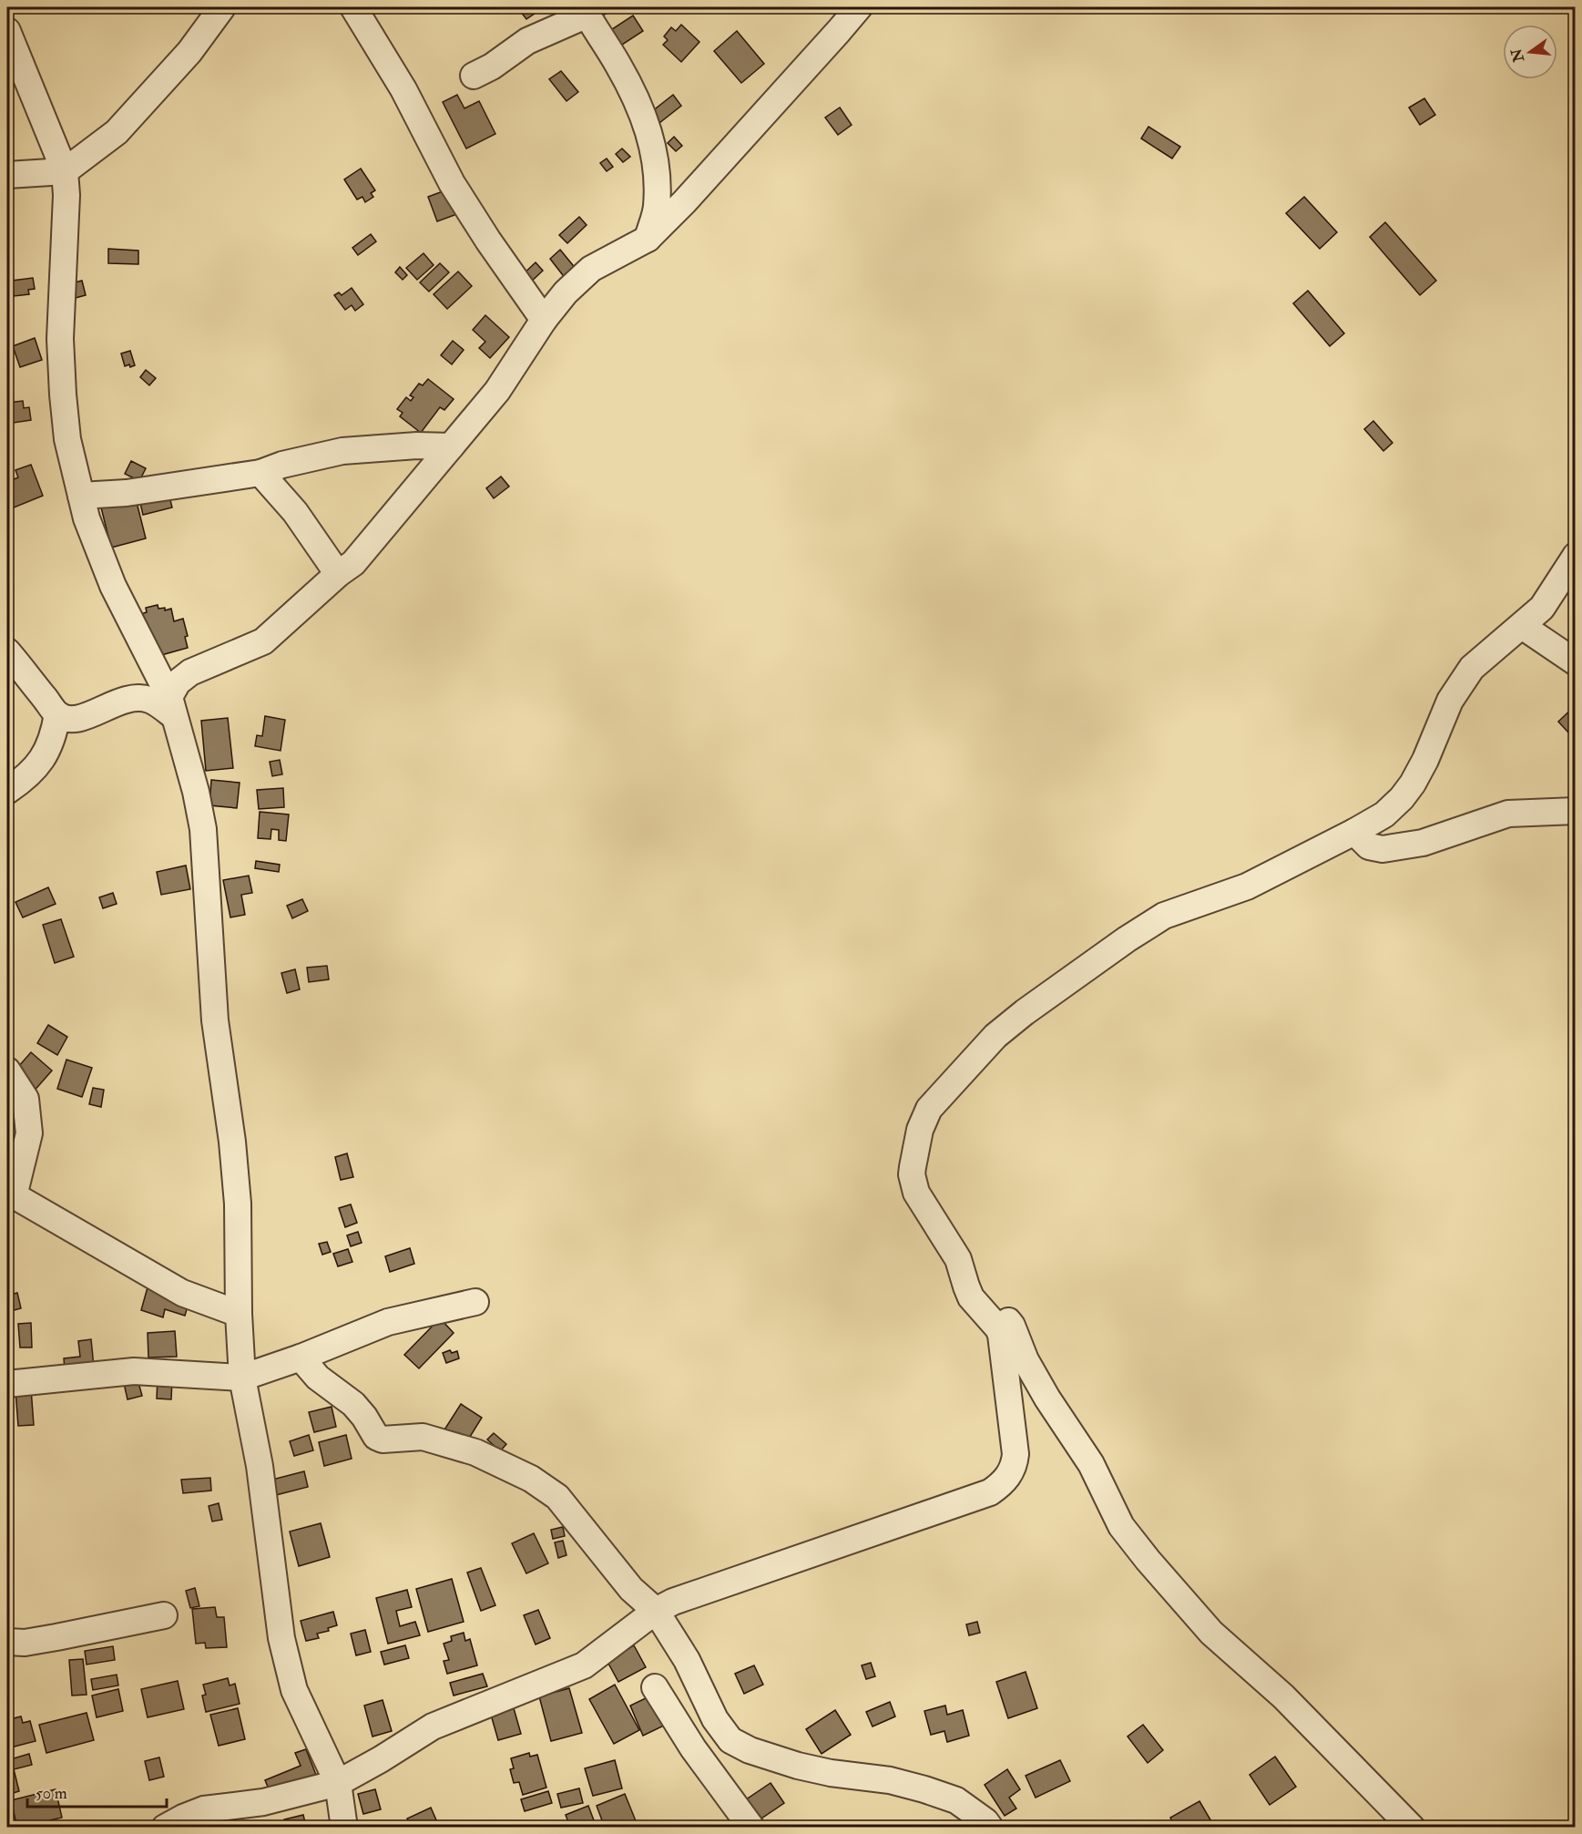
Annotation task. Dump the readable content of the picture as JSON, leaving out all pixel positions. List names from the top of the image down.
{
  "scale_bar": "50 m",
  "north": "left"
}
